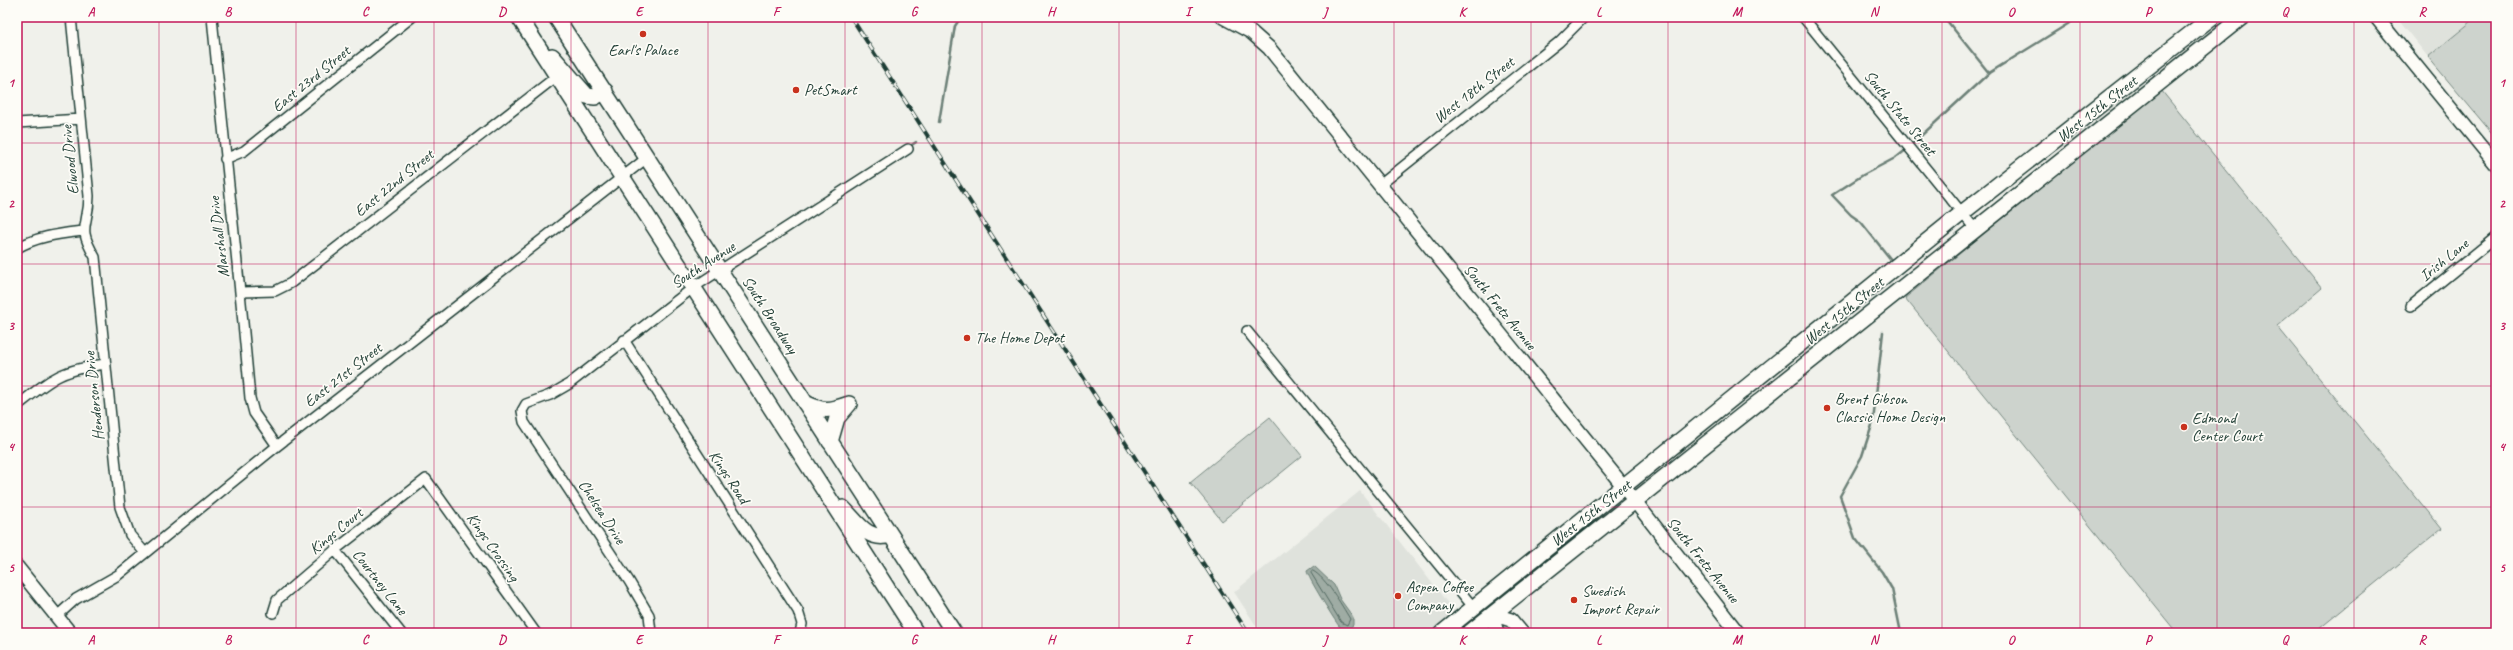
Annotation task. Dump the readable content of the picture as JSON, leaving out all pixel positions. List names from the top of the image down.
{
  "streets": {
    "main road": ["West 15th Street", "South Broadway"],
    "street": [
      "East 23rd Street",
      "West 18th Street",
      "South State Street",
      "Elwood Drive",
      "East 22nd Street",
      "Marshall Drive",
      "Irish Lane",
      "South Avenue",
      "South Fretz Avenue",
      "East 21st Street",
      "Henderson Drive",
      "Kings Road",
      "Chelsea Drive",
      "Kings Court",
      "Kings Crossing",
      "Courtney Lane"
    ]
  },
  "crossings": [
    ["East 23rd Street", "Marshall Drive"],
    ["West 18th Street", "South Fretz Avenue"],
    ["West 15th Street", "South State Street"],
    ["West 15th Street", "South Fretz Avenue"],
    ["Elwood Drive", "Henderson Drive"],
    ["East 22nd Street", "Marshall Drive"],
    ["Marshall Drive", "East 21st Street"],
    ["South Avenue", "South Broadway"],
    ["South Avenue", "Kings Road"],
    ["South Avenue", "Chelsea Drive"],
    ["South Broadway", "East 21st Street"],
    ["East 21st Street", "Henderson Drive"],
    ["Kings Court", "Kings Crossing"],
    ["Kings Court", "Courtney Lane"]
  ],
  "places": [
    "Earl's Palace",
    "PetSmart",
    "The Home Depot",
    "Brent Gibson Classic Home Design",
    "Edmond Center Court",
    "Aspen Coffee Company",
    "Swedish Import Repair"
  ],
  "grid": {
    "columns": [
      "A",
      "B",
      "C",
      "D",
      "E",
      "F",
      "G",
      "H",
      "I",
      "J",
      "K",
      "L",
      "M",
      "N",
      "O",
      "P",
      "Q",
      "R"
    ],
    "rows": [
      "1",
      "2",
      "3",
      "4",
      "5"
    ]
  }
}
